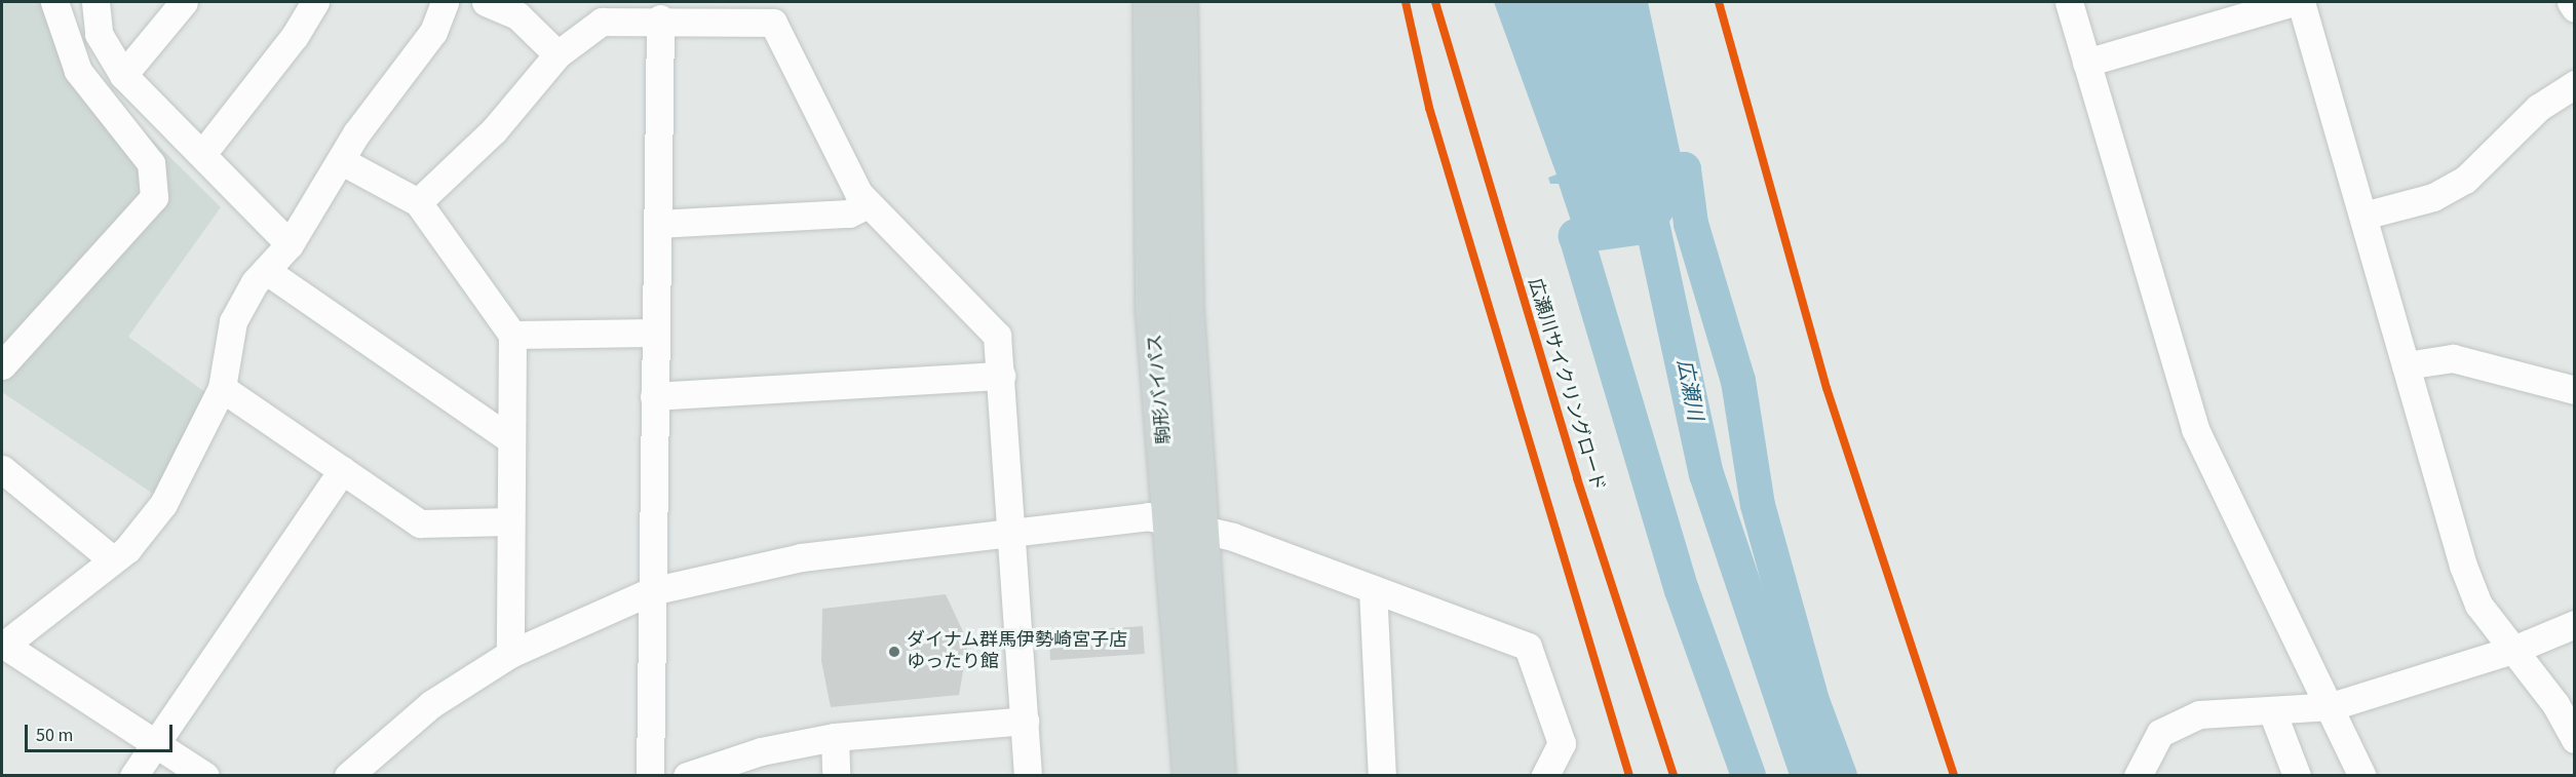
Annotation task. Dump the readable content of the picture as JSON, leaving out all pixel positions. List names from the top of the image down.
{
  "streets": {
    "main road": ["駒形バイパス"],
    "cycle path": ["広瀬川サイクリングロード"]
  },
  "water": ["広瀬川"],
  "places": ["ダイナム群馬伊勢崎宮子店 ゆったり館"],
  "scale_bar": "50 m"
}
